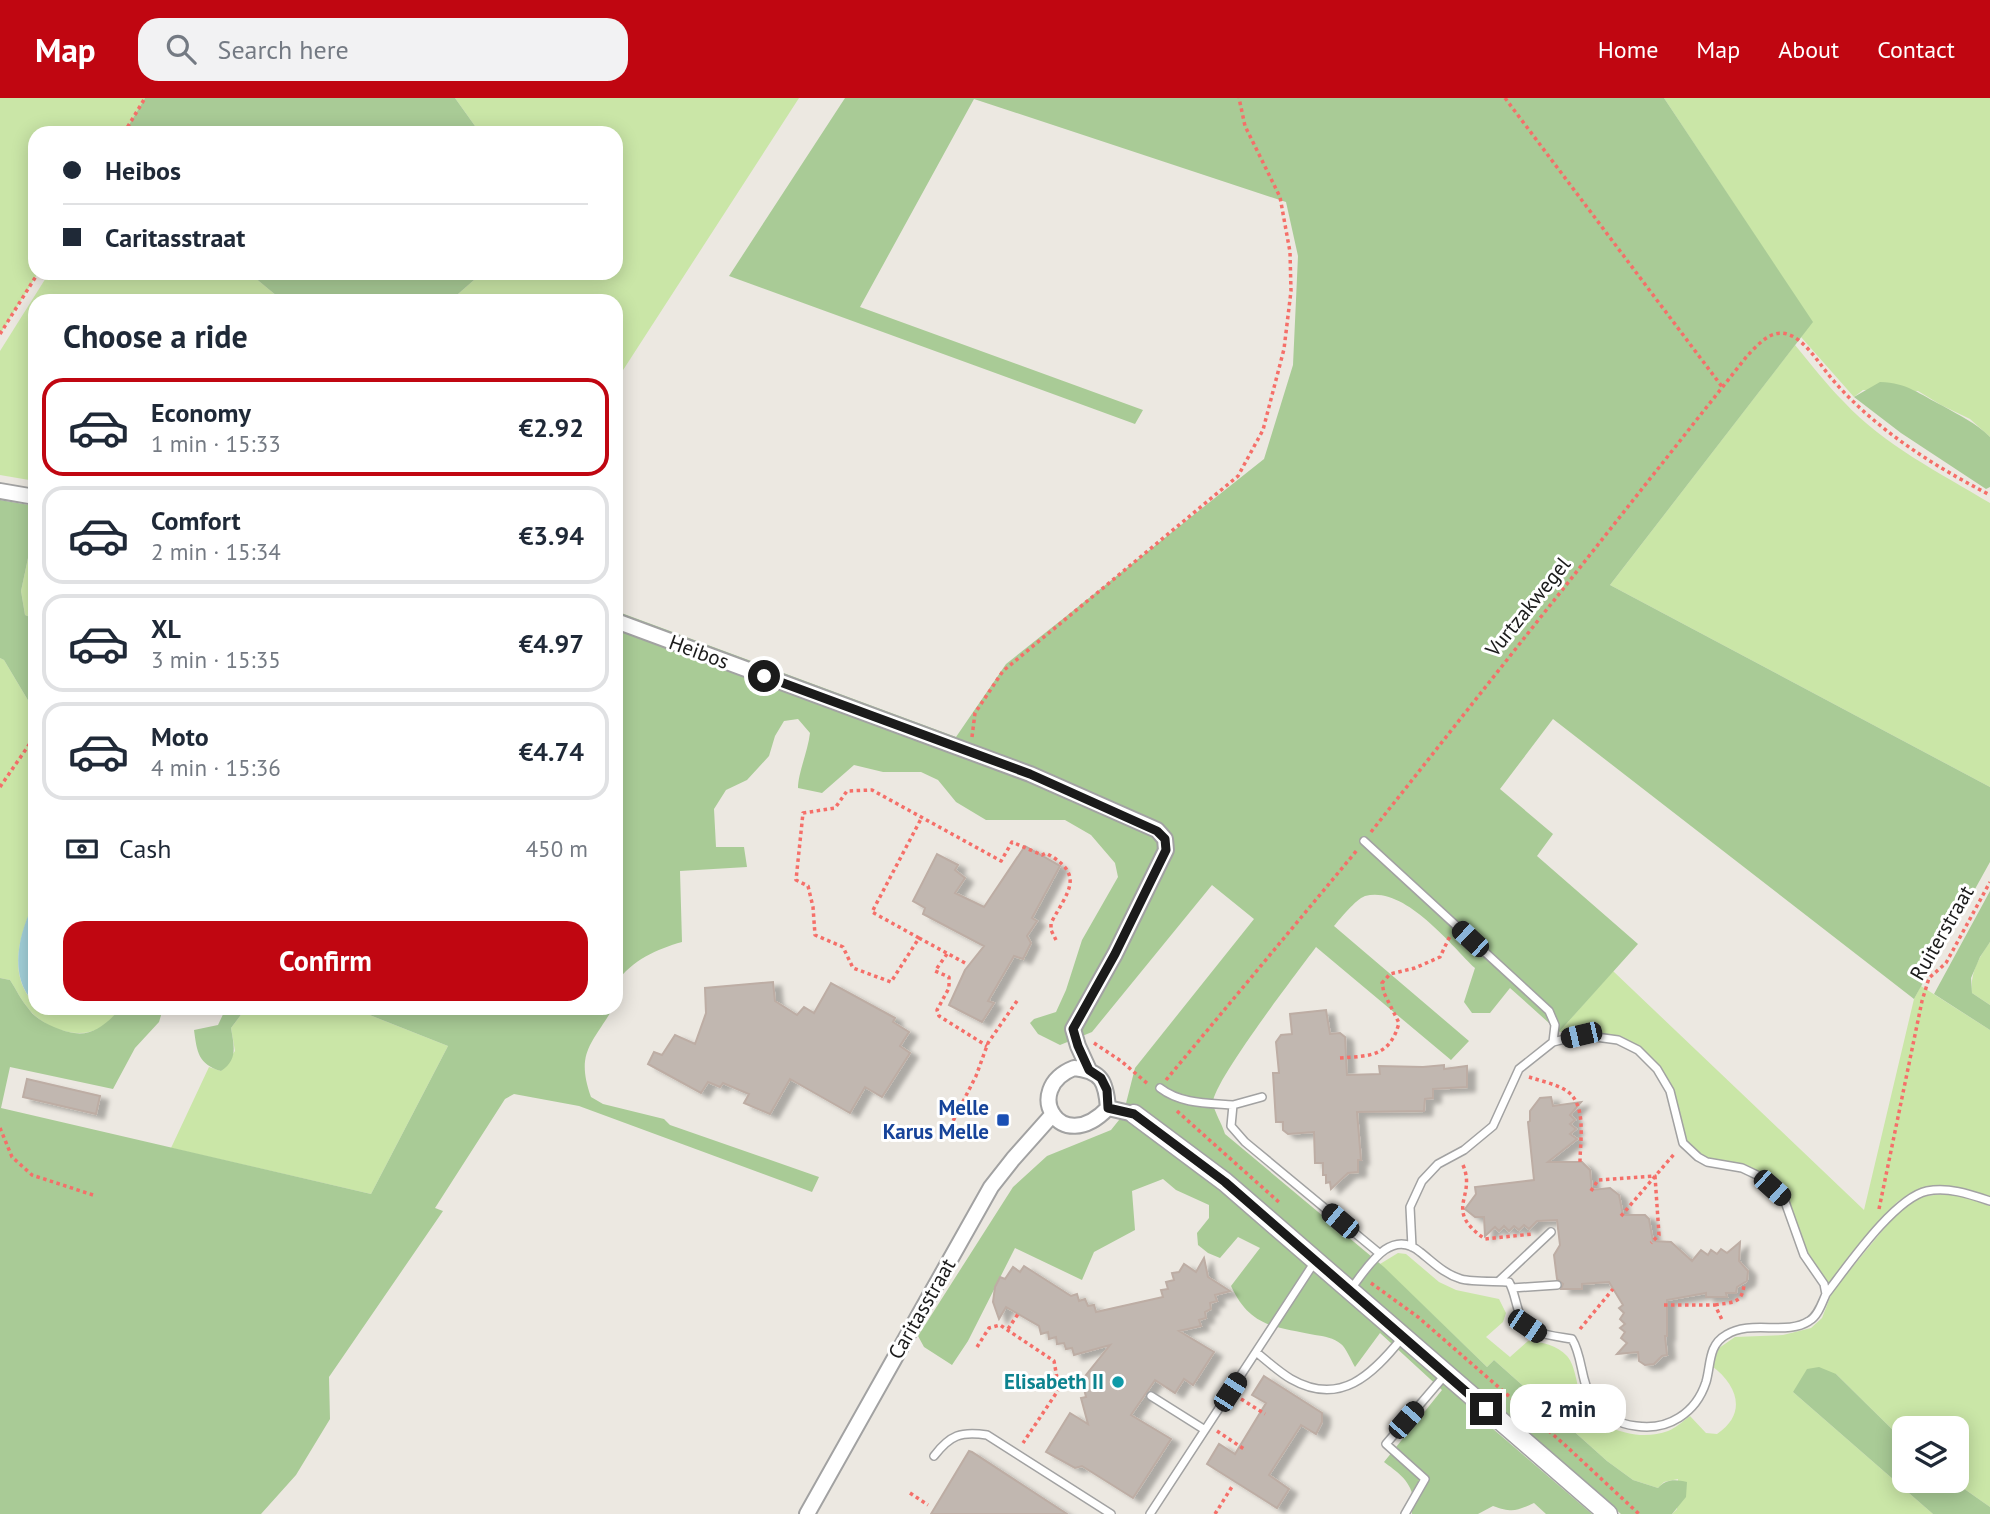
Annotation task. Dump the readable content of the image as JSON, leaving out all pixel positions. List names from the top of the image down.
{
  "streets": {
    "street": ["Heibos", "Caritasstraat"],
    "path": ["Vurtzakwegel", "Ruiterstraat"]
  },
  "crossings": [
    ["Heibos", "Caritasstraat"]
  ],
  "places": {
    "transit": ["Melle Karus Melle"],
    "other": ["Elisabeth II"]
  },
  "page": {
    "header": "Map",
    "search": "Search here",
    "nav": [
      "Home",
      "Map",
      "About",
      "Contact"
    ],
    "banner": ["Heibos", "Caritasstraat"],
    "heading": "Choose a ride",
    "list": [
      {
        "name": "Economy",
        "note": "1 min · 15:33",
        "value": "€2.92"
      },
      {
        "name": "Comfort",
        "note": "2 min · 15:34",
        "value": "€3.94"
      },
      {
        "name": "XL",
        "note": "3 min · 15:35",
        "value": "€4.97"
      },
      {
        "name": "Moto",
        "note": "4 min · 15:36",
        "value": "€4.74"
      }
    ],
    "pay": ["Cash", "450 m"],
    "buttons": "Confirm",
    "bubble": "2 min"
  }
}
